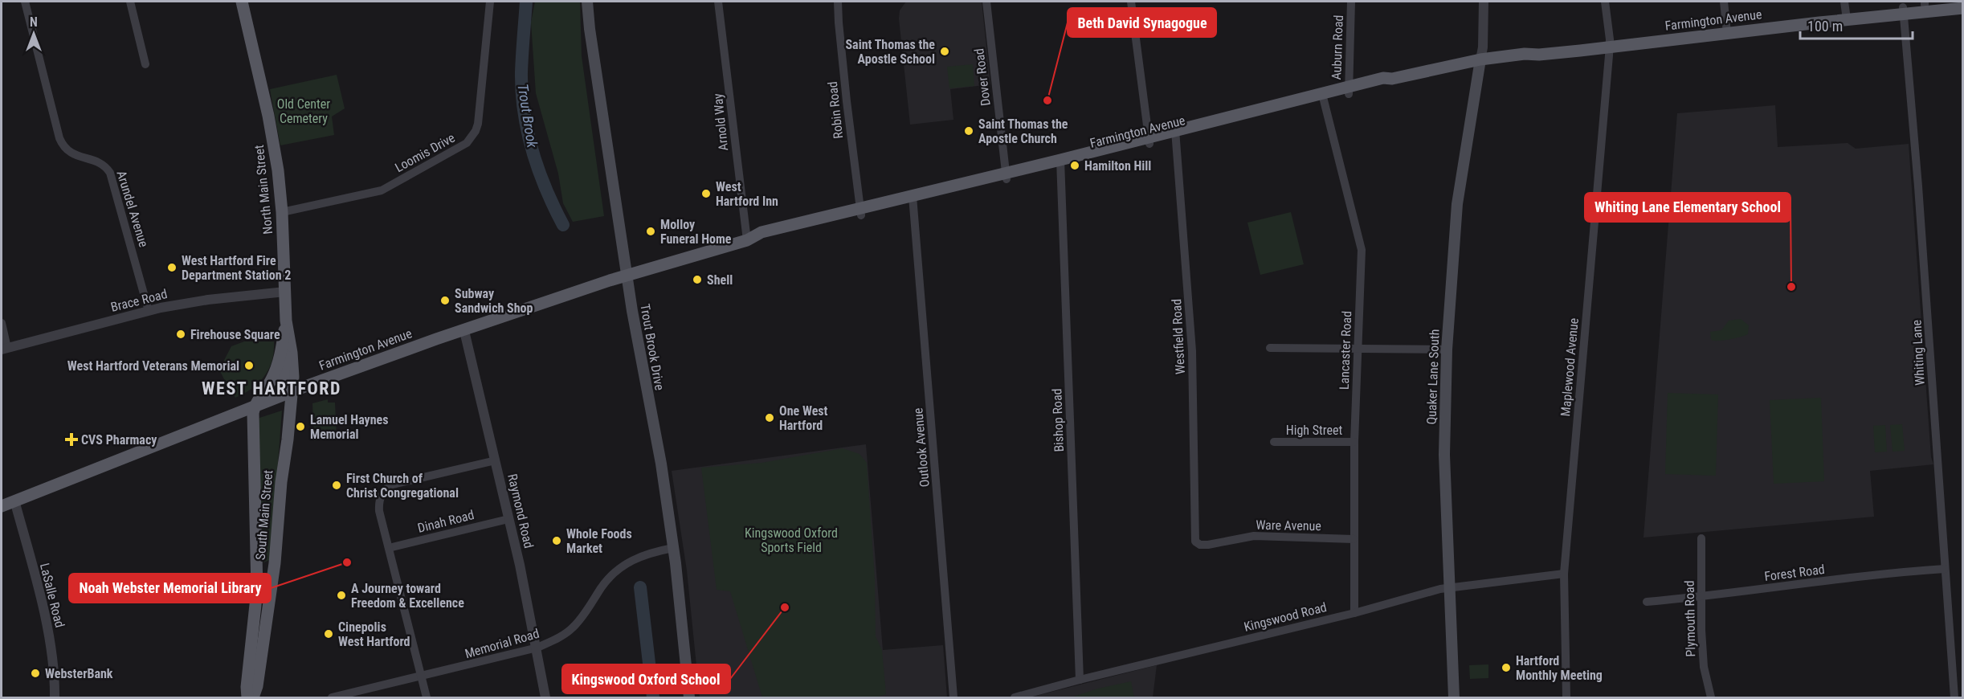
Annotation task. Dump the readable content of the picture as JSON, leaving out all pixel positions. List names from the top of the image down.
{
  "streets": {
    "main road": [
      "Farmington Avenue",
      "North Main Street",
      "Trout Brook Drive",
      "Quaker Lane South",
      "South Main Street"
    ],
    "street": [
      "Auburn Road",
      "Dover Road",
      "Robin Road",
      "Arnold Way",
      "Loomis Drive",
      "Arundel Avenue",
      "Brace Road",
      "Westfield Road",
      "Lancaster Road",
      "Whiting Lane",
      "Maplewood Avenue",
      "Bishop Road",
      "High Street",
      "Outlook Avenue",
      "Raymond Road",
      "Dinah Road",
      "Ware Avenue",
      "Forest Road",
      "LaSalle Road",
      "Kingswood Road",
      "Plymouth Road",
      "Memorial Road"
    ]
  },
  "crossings": [
    ["Farmington Avenue", "Auburn Road"],
    ["Farmington Avenue", "Dover Road"],
    ["Farmington Avenue", "Robin Road"],
    ["Farmington Avenue", "Arnold Way"],
    ["Farmington Avenue", "North Main Street"],
    ["Farmington Avenue", "Westfield Road"],
    ["Farmington Avenue", "Trout Brook Drive"],
    ["Farmington Avenue", "Lancaster Road"],
    ["Farmington Avenue", "Whiting Lane"],
    ["Farmington Avenue", "Maplewood Avenue"],
    ["Farmington Avenue", "Quaker Lane South"],
    ["Farmington Avenue", "Bishop Road"],
    ["Farmington Avenue", "Outlook Avenue"],
    ["Farmington Avenue", "Raymond Road"],
    ["Farmington Avenue", "South Main Street"],
    ["Farmington Avenue", "LaSalle Road"],
    ["Loomis Drive", "North Main Street"],
    ["North Main Street", "Brace Road"],
    ["North Main Street", "South Main Street"],
    ["Arundel Avenue", "Brace Road"],
    ["Westfield Road", "Ware Avenue"],
    ["Trout Brook Drive", "Memorial Road"],
    ["Lancaster Road", "High Street"],
    ["Lancaster Road", "Ware Avenue"],
    ["Lancaster Road", "Kingswood Road"],
    ["Whiting Lane", "Forest Road"],
    ["Maplewood Avenue", "Kingswood Road"],
    ["Quaker Lane South", "Kingswood Road"],
    ["Bishop Road", "Kingswood Road"],
    ["Raymond Road", "Dinah Road"],
    ["Raymond Road", "Memorial Road"],
    ["Forest Road", "Plymouth Road"]
  ],
  "districts": ["WEST HARTFORD"],
  "water": ["Trout Brook"],
  "parks": ["Old Center Cemetery", "Kingswood Oxford Sports Field"],
  "places": {
    "other": [
      "Saint Thomas the Apostle School",
      "Beth David Synagogue",
      "Saint Thomas the Apostle Church",
      "Hamilton Hill",
      "West Hartford Inn",
      "Molloy Funeral Home",
      "West Hartford Fire Department Station 2",
      "Shell",
      "Whiting Lane Elementary School",
      "Subway Sandwich Shop",
      "Firehouse Square",
      "West Hartford Veterans Memorial",
      "One West Hartford",
      "Lamuel Haynes Memorial",
      "First Church of Christ Congregational",
      "Whole Foods Market",
      "Noah Webster Memorial Library",
      "A Journey toward Freedom & Excellence",
      "Kingswood Oxford School",
      "Cinepolis West Hartford",
      "Hartford Monthly Meeting",
      "WebsterBank"
    ],
    "health": ["CVS Pharmacy"]
  },
  "scale_bar": "100 m",
  "north": "top"
}
